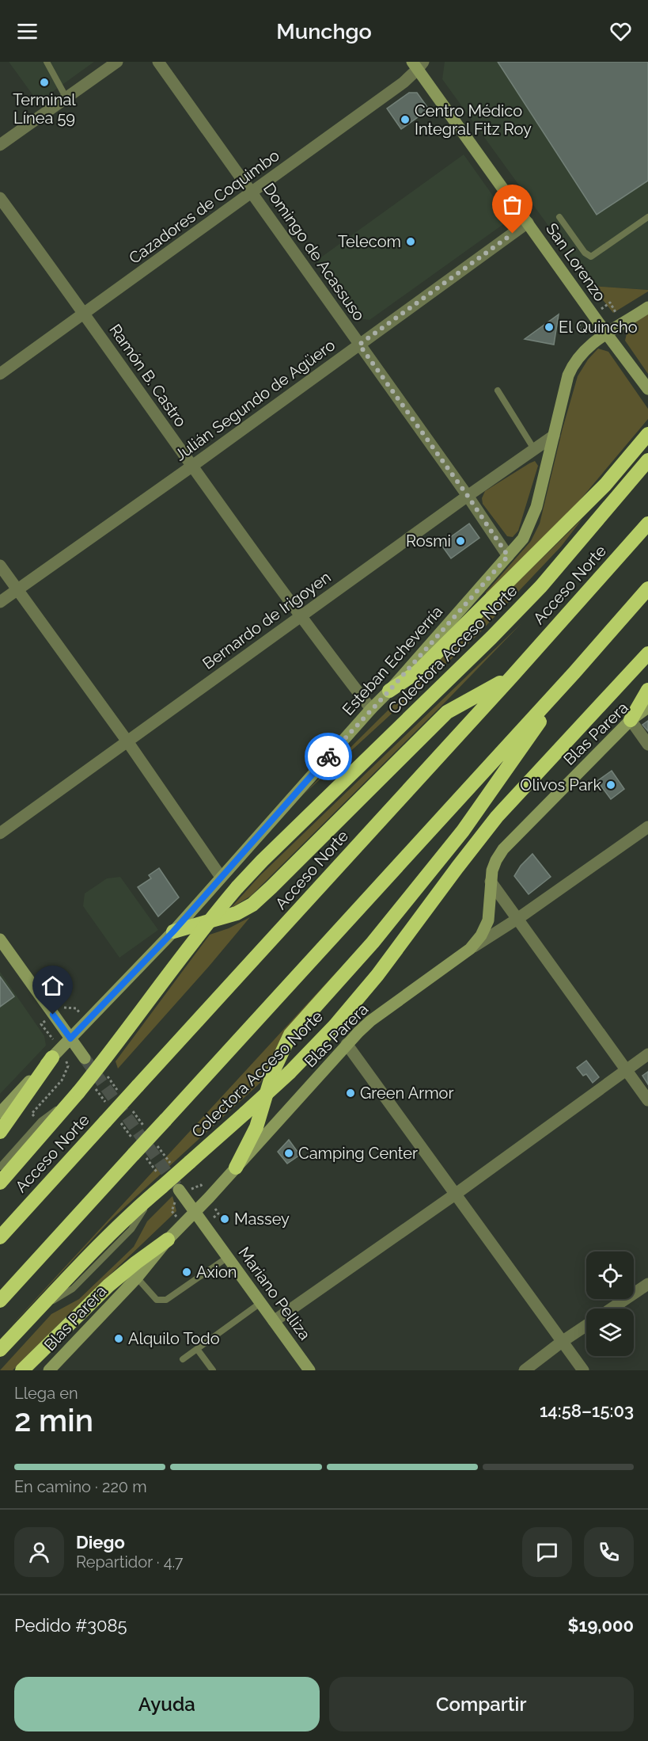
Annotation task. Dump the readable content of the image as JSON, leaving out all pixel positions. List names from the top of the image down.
{
  "streets": {
    "highway": ["Acceso Norte", "Colectora Acceso Norte"],
    "street": [
      "Cazadores de Coquimbo",
      "Domingo de Acassuso",
      "San Lorenzo",
      "Ramón B. Castro",
      "Julián Segundo de Agüero",
      "Bernardo de Irigoyen",
      "Esteban Echeverría",
      "Blas Parera",
      "Mariano Pelliza"
    ]
  },
  "crossings": [
    ["Cazadores de Coquimbo", "Domingo de Acassuso"],
    ["Cazadores de Coquimbo", "San Lorenzo"],
    ["Cazadores de Coquimbo", "Ramón B. Castro"],
    ["Domingo de Acassuso", "Julián Segundo de Agüero"],
    ["Domingo de Acassuso", "Bernardo de Irigoyen"],
    ["Domingo de Acassuso", "Esteban Echeverría"],
    ["San Lorenzo", "Julián Segundo de Agüero"],
    ["San Lorenzo", "Esteban Echeverría"],
    ["Ramón B. Castro", "Julián Segundo de Agüero"],
    ["Ramón B. Castro", "Bernardo de Irigoyen"],
    ["Ramón B. Castro", "Esteban Echeverría"],
    ["Bernardo de Irigoyen", "Esteban Echeverría"],
    ["Blas Parera", "Mariano Pelliza"]
  ],
  "places": [
    "Terminal Línea 59",
    "Centro Médico Integral Fitz Roy",
    "Telecom",
    "El Quincho",
    "Rosmi",
    "Olivos Park",
    "Green Armor",
    "Camping Center",
    "Massey",
    "Axion",
    "Alquilo Todo"
  ],
  "page": {
    "header": "Munchgo",
    "heading": ["2 min", "Llega en", "14:58–15:03"],
    "panel": [
      "Diego",
      "Repartidor · 4.7",
      "Pedido #3085",
      "$19,000"
    ],
    "bar": "En camino · 220 m",
    "buttons": ["Ayuda", "Compartir"]
  }
}
